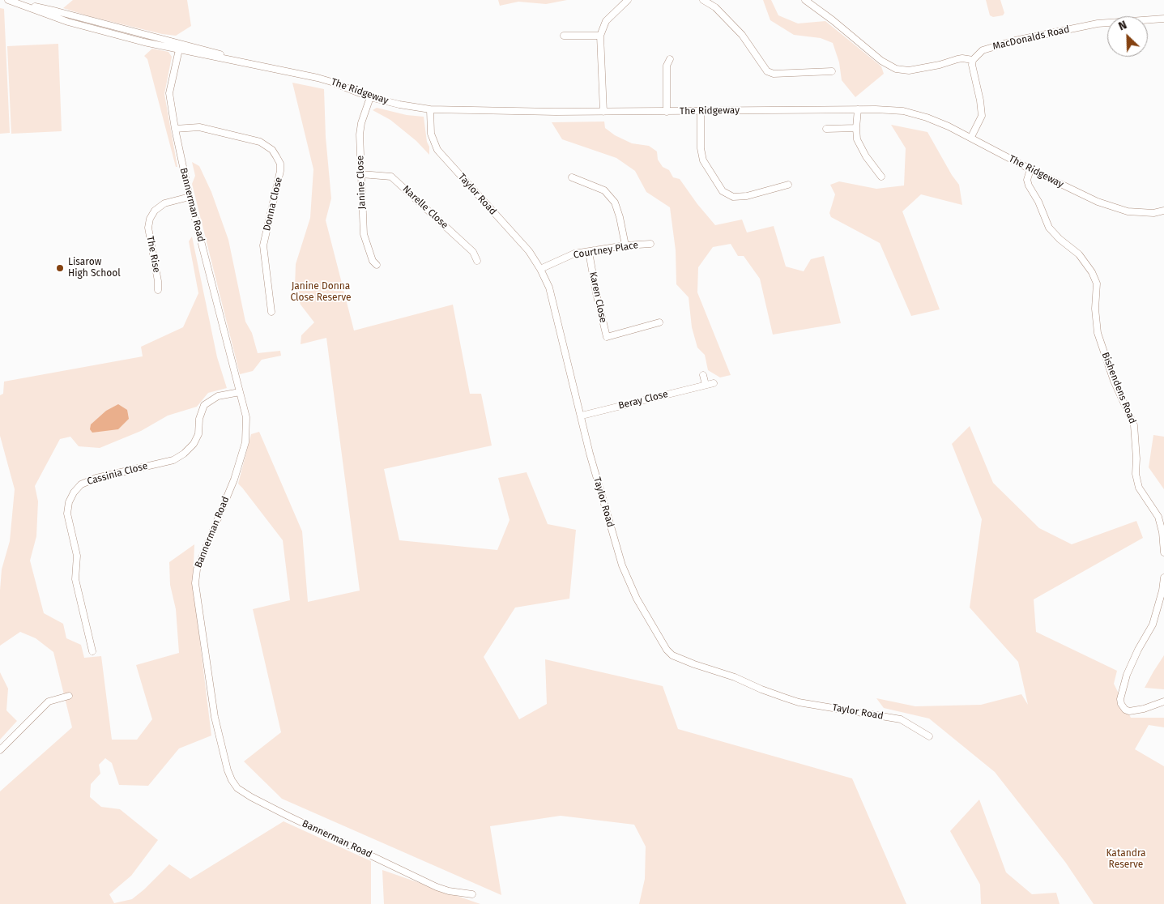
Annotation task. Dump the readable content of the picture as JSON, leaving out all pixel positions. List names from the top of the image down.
{
  "streets": {
    "street": [
      "MacDonalds Road",
      "The Ridgeway",
      "Janine Close",
      "Taylor Road",
      "Donna Close",
      "Bannerman Road",
      "Narelle Close",
      "Courtney Place",
      "The Rise",
      "Karen Close",
      "Bishendens Road",
      "Beray Close",
      "Cassinia Close"
    ]
  },
  "crossings": [
    ["The Ridgeway", "Janine Close"],
    ["The Ridgeway", "Taylor Road"],
    ["The Ridgeway", "Bannerman Road"],
    ["The Ridgeway", "Bishendens Road"],
    ["Janine Close", "Narelle Close"],
    ["Taylor Road", "Courtney Place"],
    ["Taylor Road", "Beray Close"],
    ["Donna Close", "Bannerman Road"],
    ["Bannerman Road", "The Rise"],
    ["Bannerman Road", "Cassinia Close"],
    ["Courtney Place", "Karen Close"]
  ],
  "parks": ["Janine Donna Close Reserve", "Katandra Reserve"],
  "places": ["Lisarow High School"],
  "north": "top left"
}
